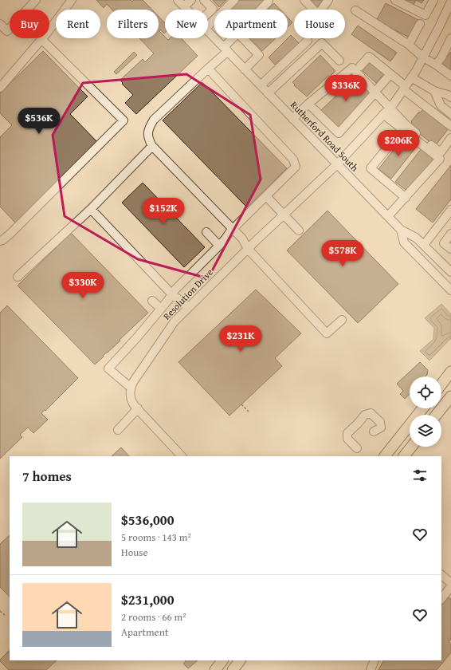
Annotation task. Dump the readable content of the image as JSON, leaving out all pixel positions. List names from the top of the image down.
{
  "streets": {
    "street": ["Rutherford Road South", "Resolution Drive"]
  },
  "crossings": [
    ["Rutherford Road South", "Resolution Drive"]
  ],
  "page": {
    "chip": [
      "Buy",
      "Rent",
      "Filters",
      "New",
      "Apartment",
      "House"
    ],
    "price": [
      "$336K",
      "$536K",
      "$206K",
      "$152K",
      "$578K",
      "$330K",
      "$231K"
    ],
    "heading": "7 homes",
    "list": [
      {
        "name": "$536,000",
        "note": "5 rooms · 143 m² · House"
      },
      {
        "name": "$231,000",
        "note": "2 rooms · 66 m² · Apartment"
      }
    ]
  }
}
